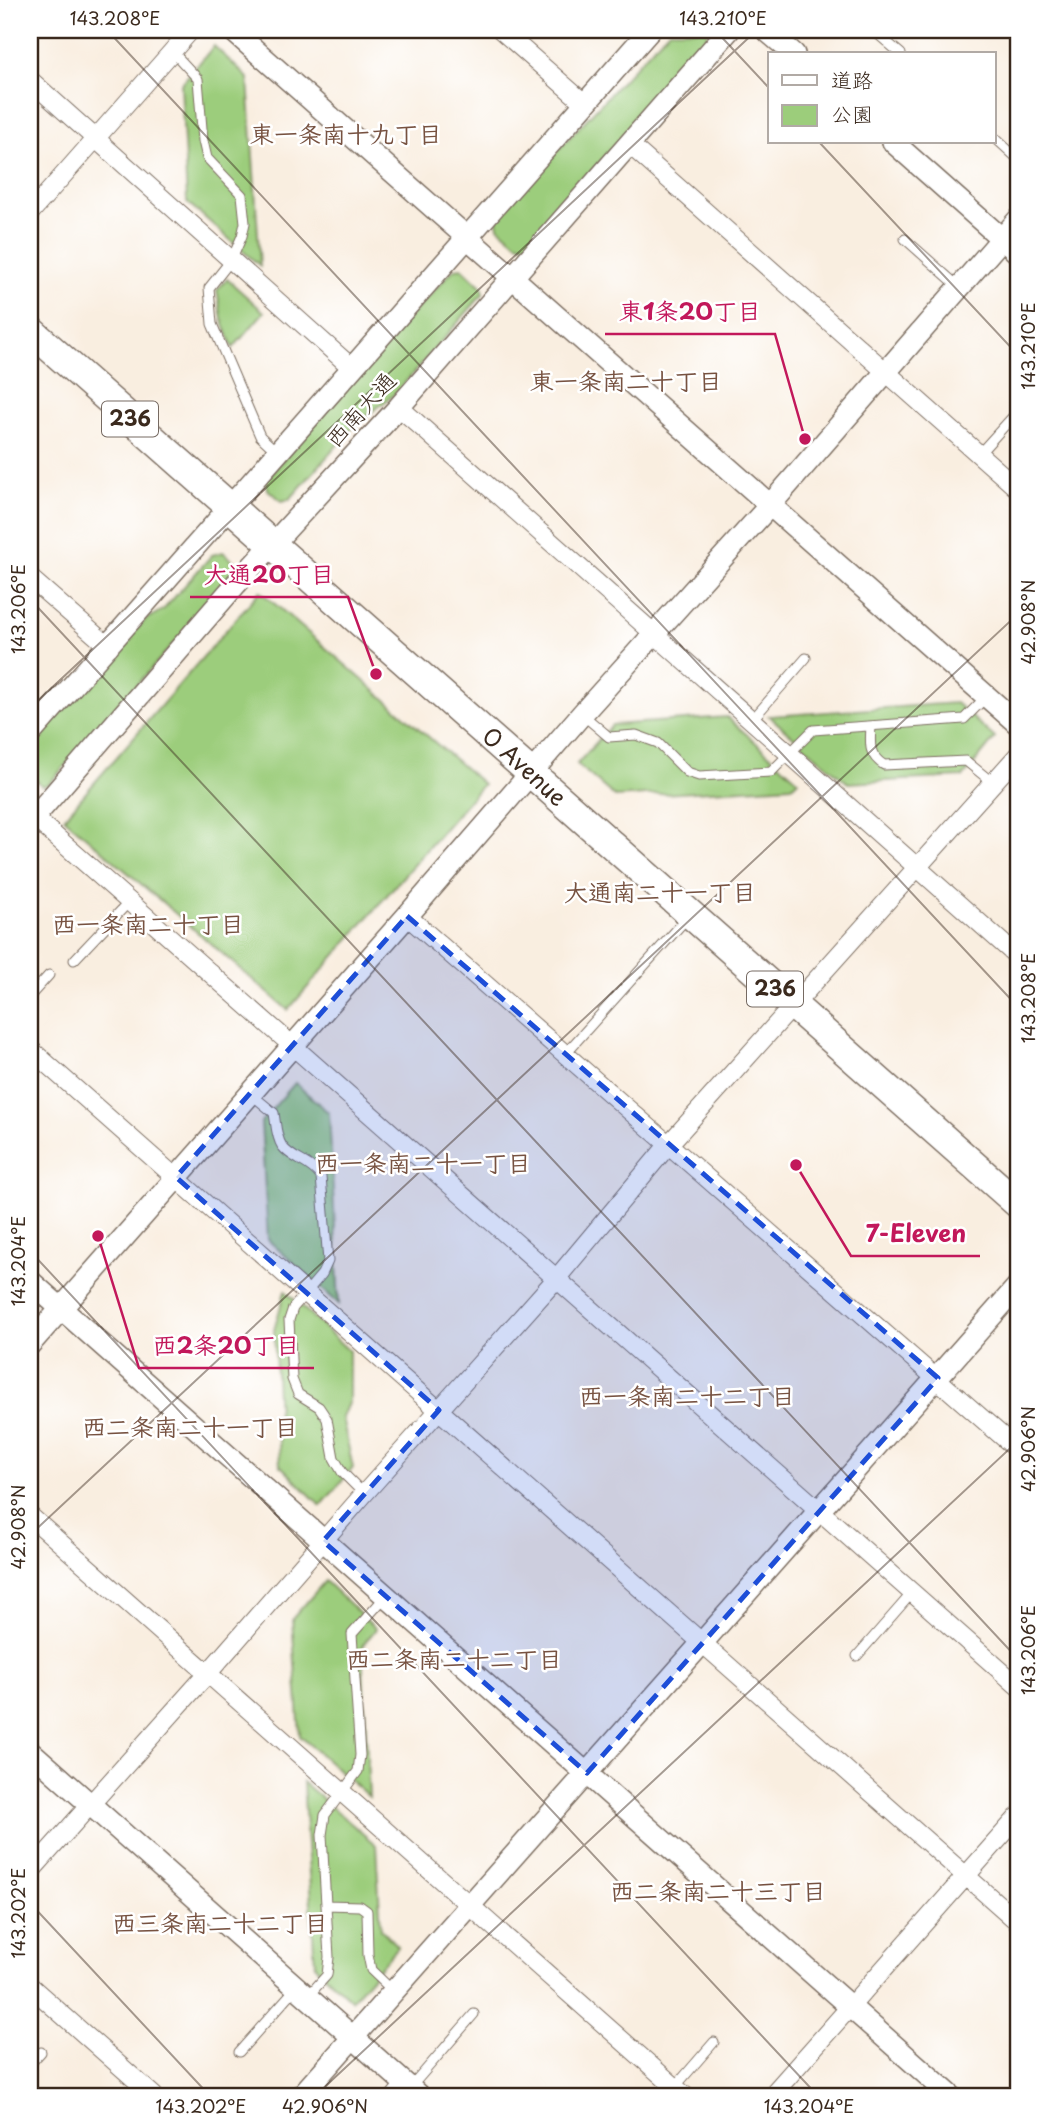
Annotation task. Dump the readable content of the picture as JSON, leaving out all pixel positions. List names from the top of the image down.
{
  "streets": {
    "highway": ["236", "O Avenue"],
    "street": ["西南大通"]
  },
  "crossings": [
    ["西南大通", "O Avenue"]
  ],
  "districts": [
    "東一条南十九丁目",
    "東一条南二十丁目",
    "大通南二十一丁目",
    "西一条南二十丁目",
    "西一条南二十一丁目",
    "西一条南二十二丁目",
    "西二条南二十一丁目",
    "西二条南二十二丁目",
    "西二条南二十三丁目",
    "西三条南二十二丁目"
  ],
  "places": [
    "東1条20丁目",
    "大通20丁目",
    "7-Eleven",
    "西2条20丁目"
  ],
  "legend": ["道路", "公園"],
  "coordinates": [
    "143.208°E",
    "143.210°E",
    "143.206°E",
    "42.908°N",
    "143.204°E",
    "42.906°N",
    "143.202°E"
  ]
}
